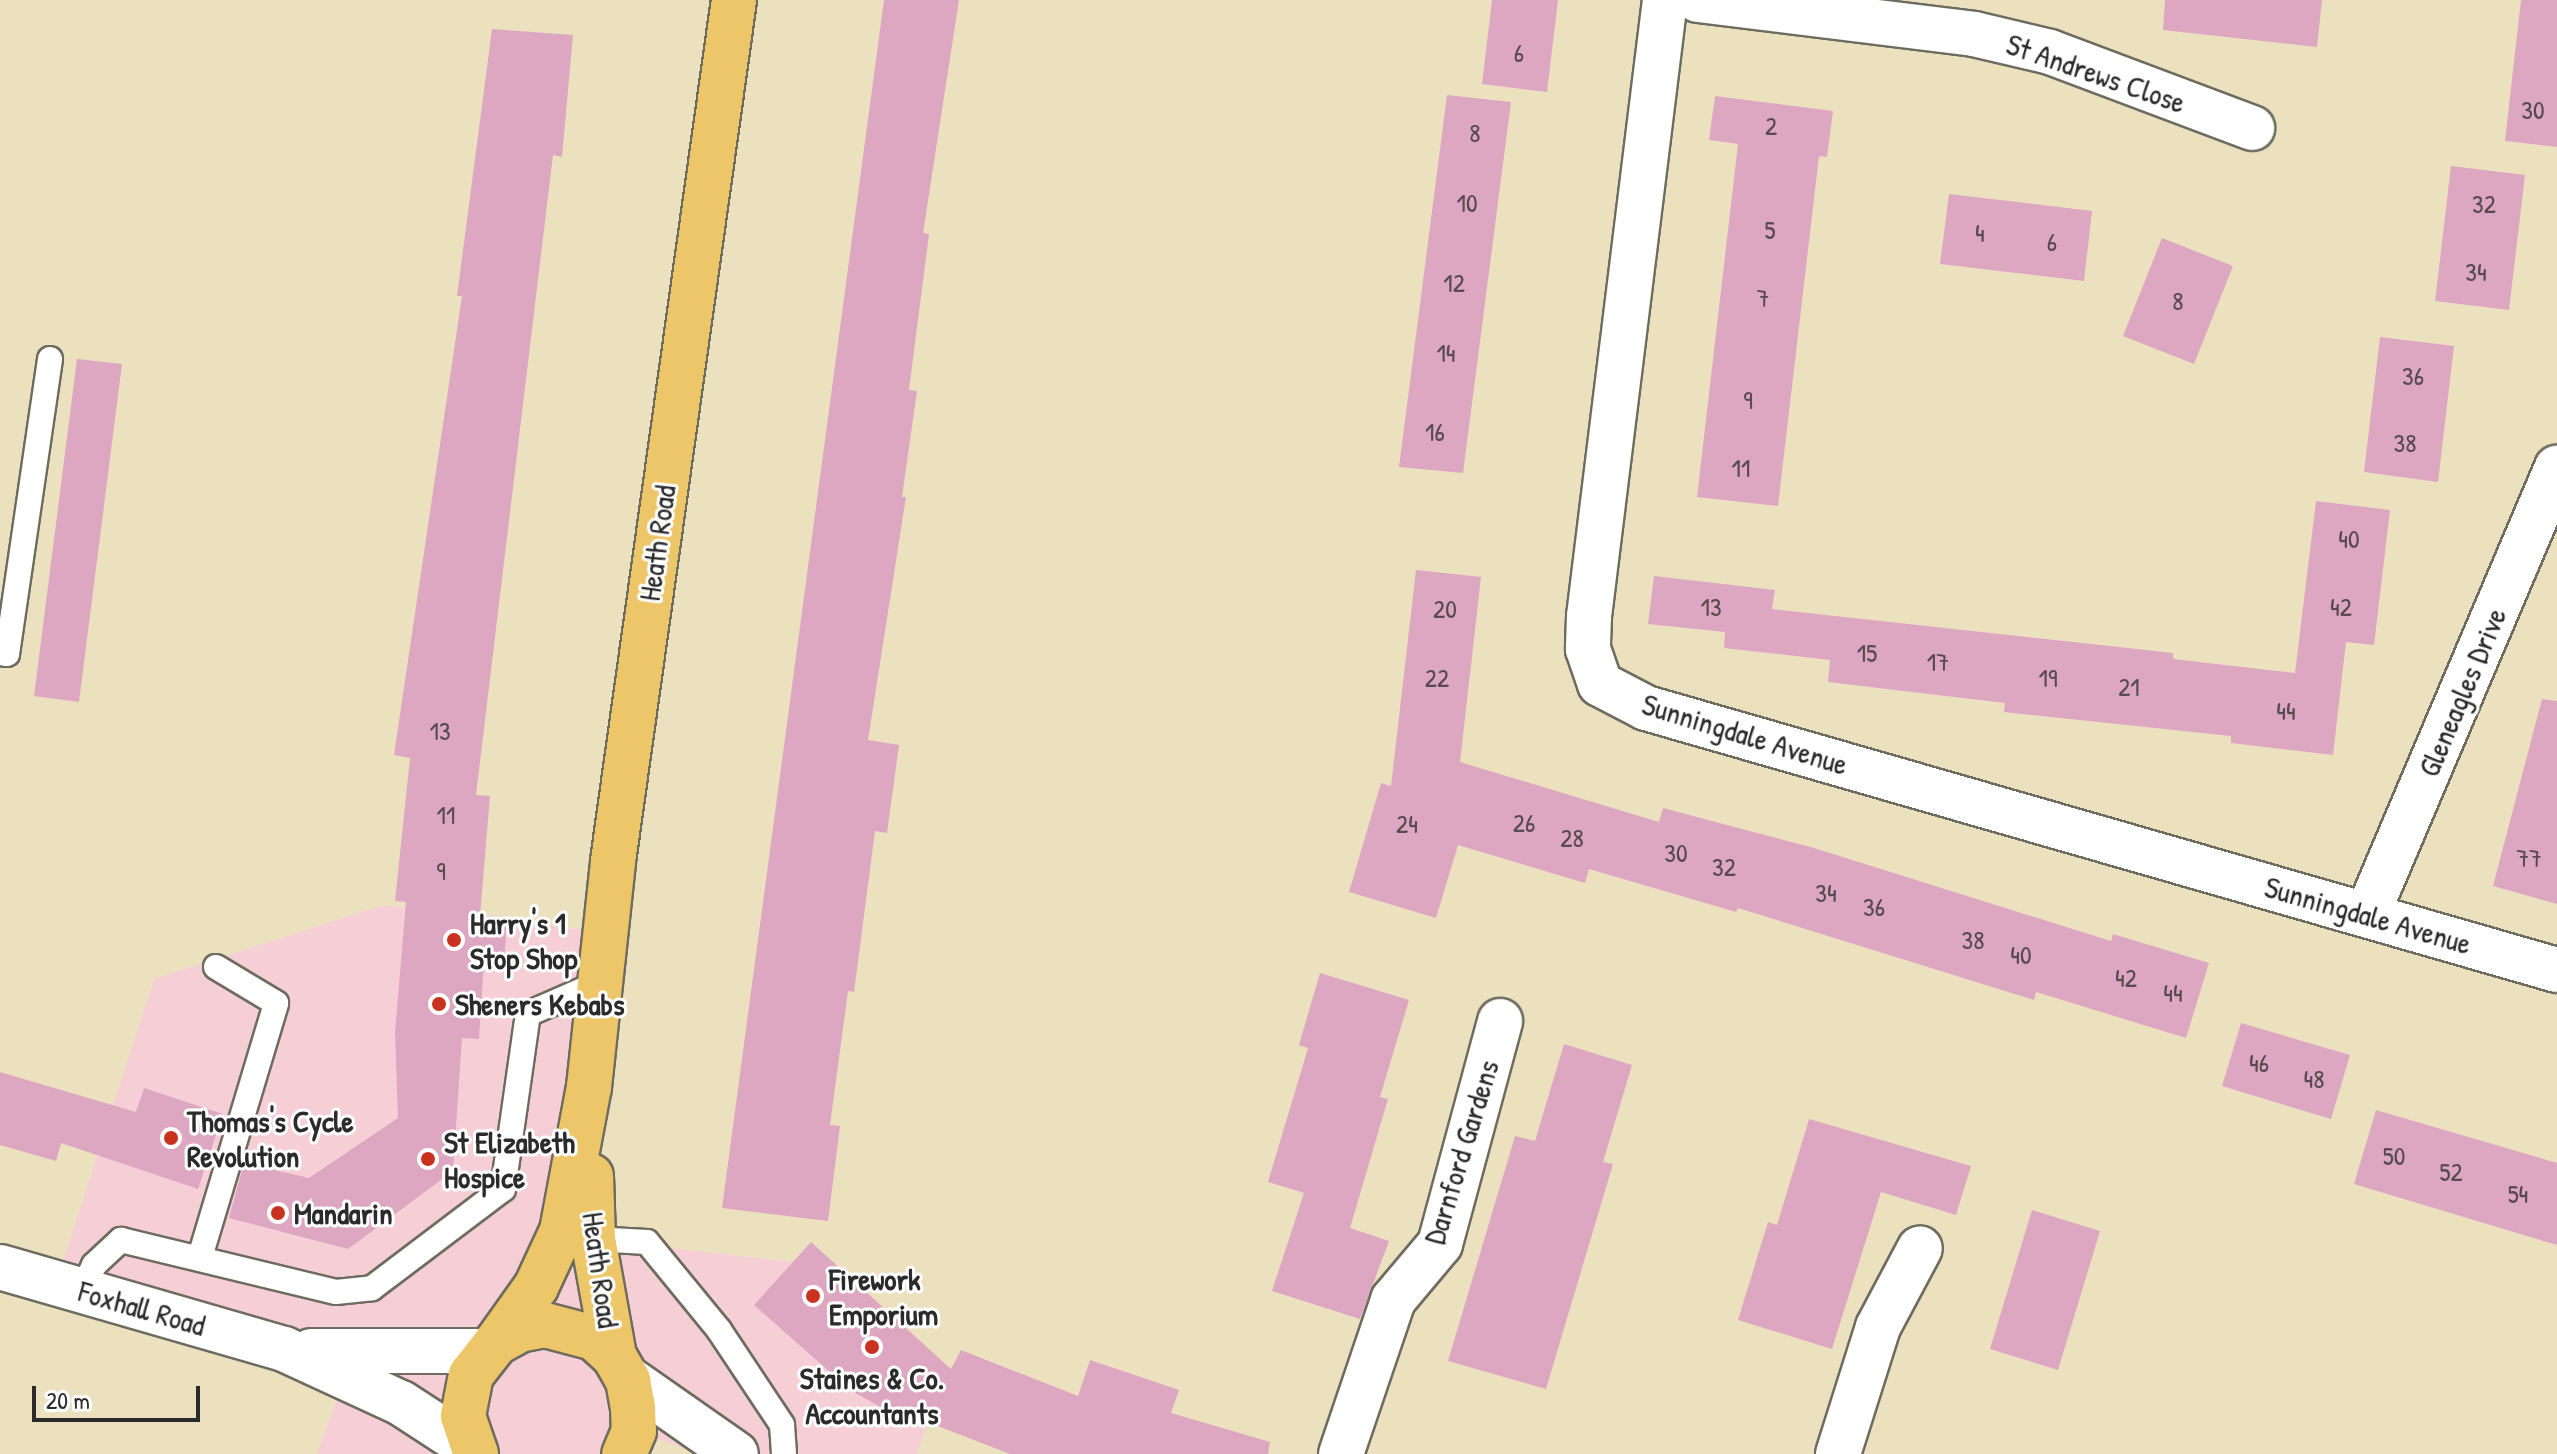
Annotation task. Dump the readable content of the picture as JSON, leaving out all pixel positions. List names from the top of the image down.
{
  "streets": {
    "main road": ["Heath Road"],
    "street": [
      "St Andrews Close",
      "Gleneagles Drive",
      "Sunningdale Avenue",
      "Darnford Gardens",
      "Foxhall Road"
    ]
  },
  "crossings": [
    ["Heath Road", "Foxhall Road"],
    ["Gleneagles Drive", "Sunningdale Avenue"]
  ],
  "places": [
    "Harry's 1 Stop Shop",
    "Sheners Kebabs",
    "Thomas's Cycle Revolution",
    "St Elizabeth Hospice",
    "Mandarin",
    "Firework Emporium",
    "Staines & Co. Accountants"
  ],
  "house_numbers": [
    "6",
    "30",
    "2",
    "8",
    "10",
    "32",
    "5",
    "4",
    "6",
    "34",
    "12",
    "7",
    "8",
    "14",
    "36",
    "9",
    "16",
    "38",
    "11",
    "40",
    "13",
    "42",
    "20",
    "15",
    "17",
    "22",
    "19",
    "21",
    "44",
    "13",
    "11",
    "26",
    "24",
    "28",
    "30",
    "77",
    "32",
    "9",
    "34",
    "36",
    "38",
    "40",
    "42",
    "44",
    "46",
    "48",
    "50",
    "52",
    "54"
  ],
  "scale_bar": "20 m"
}
